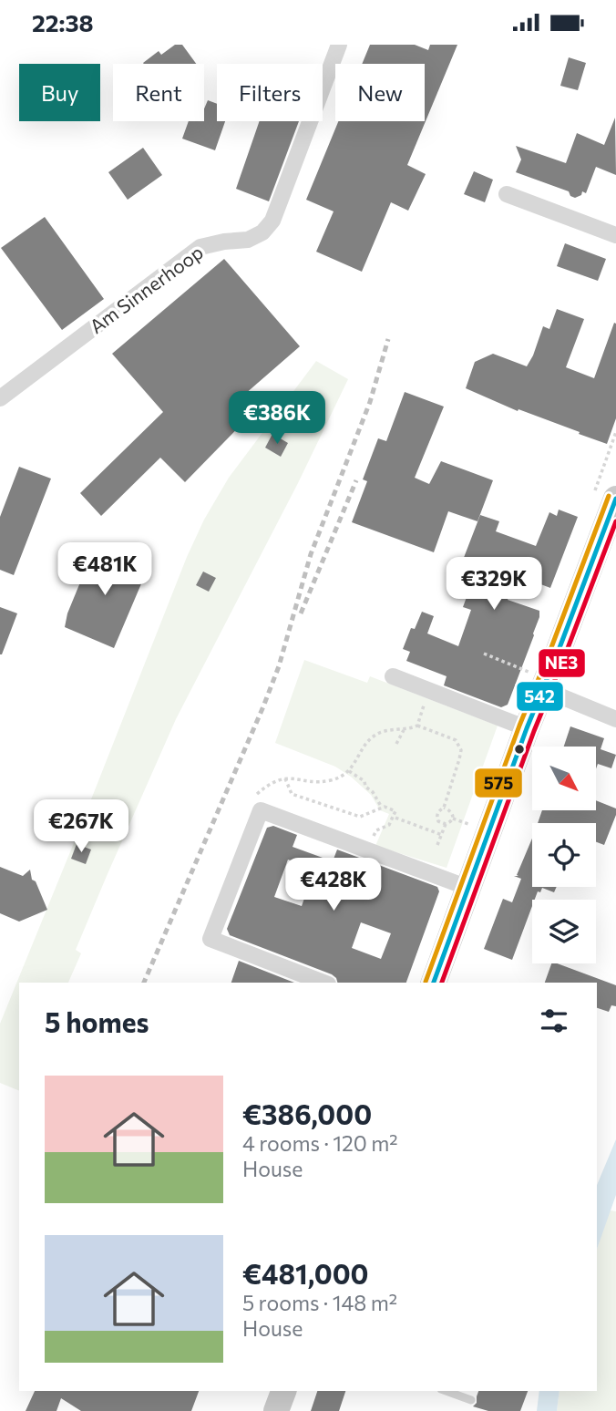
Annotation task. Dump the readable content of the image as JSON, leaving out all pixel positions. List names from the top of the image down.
{
  "streets": {
    "street": ["Am Sinnerhoop"]
  },
  "lines": ["transit line 575", "transit line 542", "transit line NE3"],
  "north": "bottom right",
  "page": {
    "status": "22:38",
    "chip": [
      "Buy",
      "Rent",
      "Filters",
      "New"
    ],
    "price": [
      "€386K",
      "€481K",
      "€329K",
      "€267K",
      "€428K"
    ],
    "heading": "5 homes",
    "list": [
      {
        "name": "€386,000",
        "note": "4 rooms · 120 m² · House"
      },
      {
        "name": "€481,000",
        "note": "5 rooms · 148 m² · House"
      }
    ]
  }
}
